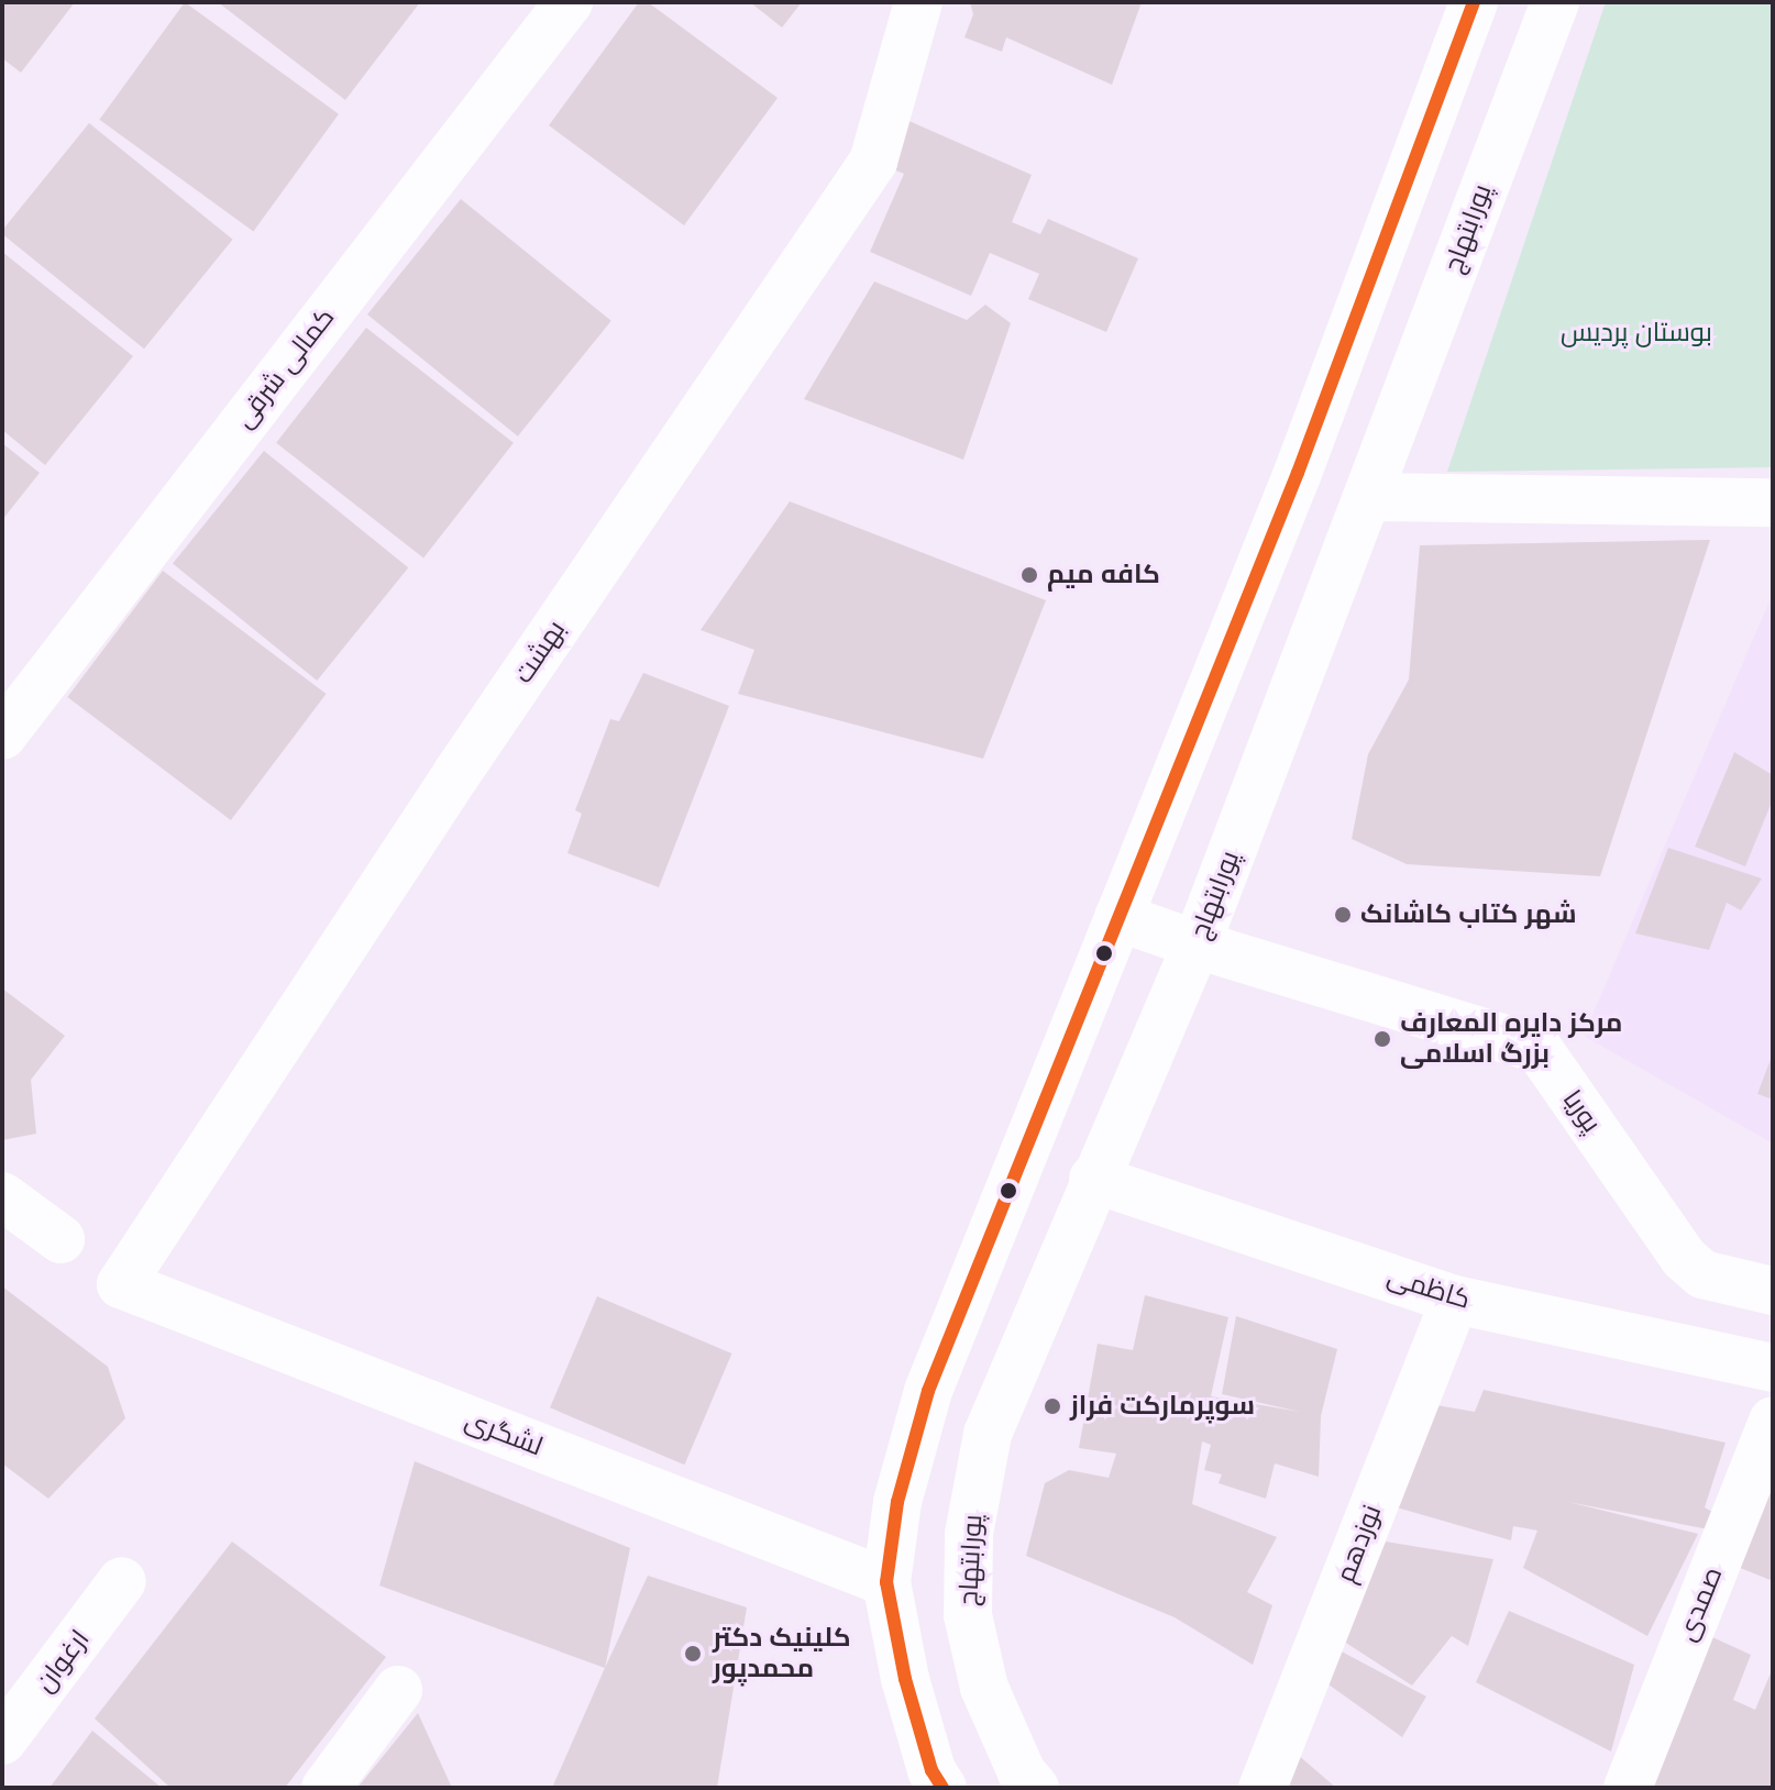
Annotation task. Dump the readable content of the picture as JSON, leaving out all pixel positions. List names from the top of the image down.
{
  "streets": {
    "street": [
      "پورابتهاج",
      "کمالی شرقی",
      "بهشت",
      "پوریا",
      "کاظمی",
      "لشگری",
      "نوزدهم",
      "صمدی",
      "ارغوان"
    ]
  },
  "crossings": [
    ["پورابتهاج", "پوریا"],
    ["پورابتهاج", "کاظمی"],
    ["بهشت", "لشگری"],
    ["کاظمی", "نوزدهم"]
  ],
  "parks": ["بوستان پردیس"],
  "places": [
    "کافه میم",
    "شهر کتاب کاشانک",
    "مرکز دایره المعارف بزرگ اسلامی",
    "سوپرمارکت فراز",
    "کلینیک دکتر محمدپور"
  ]
}
